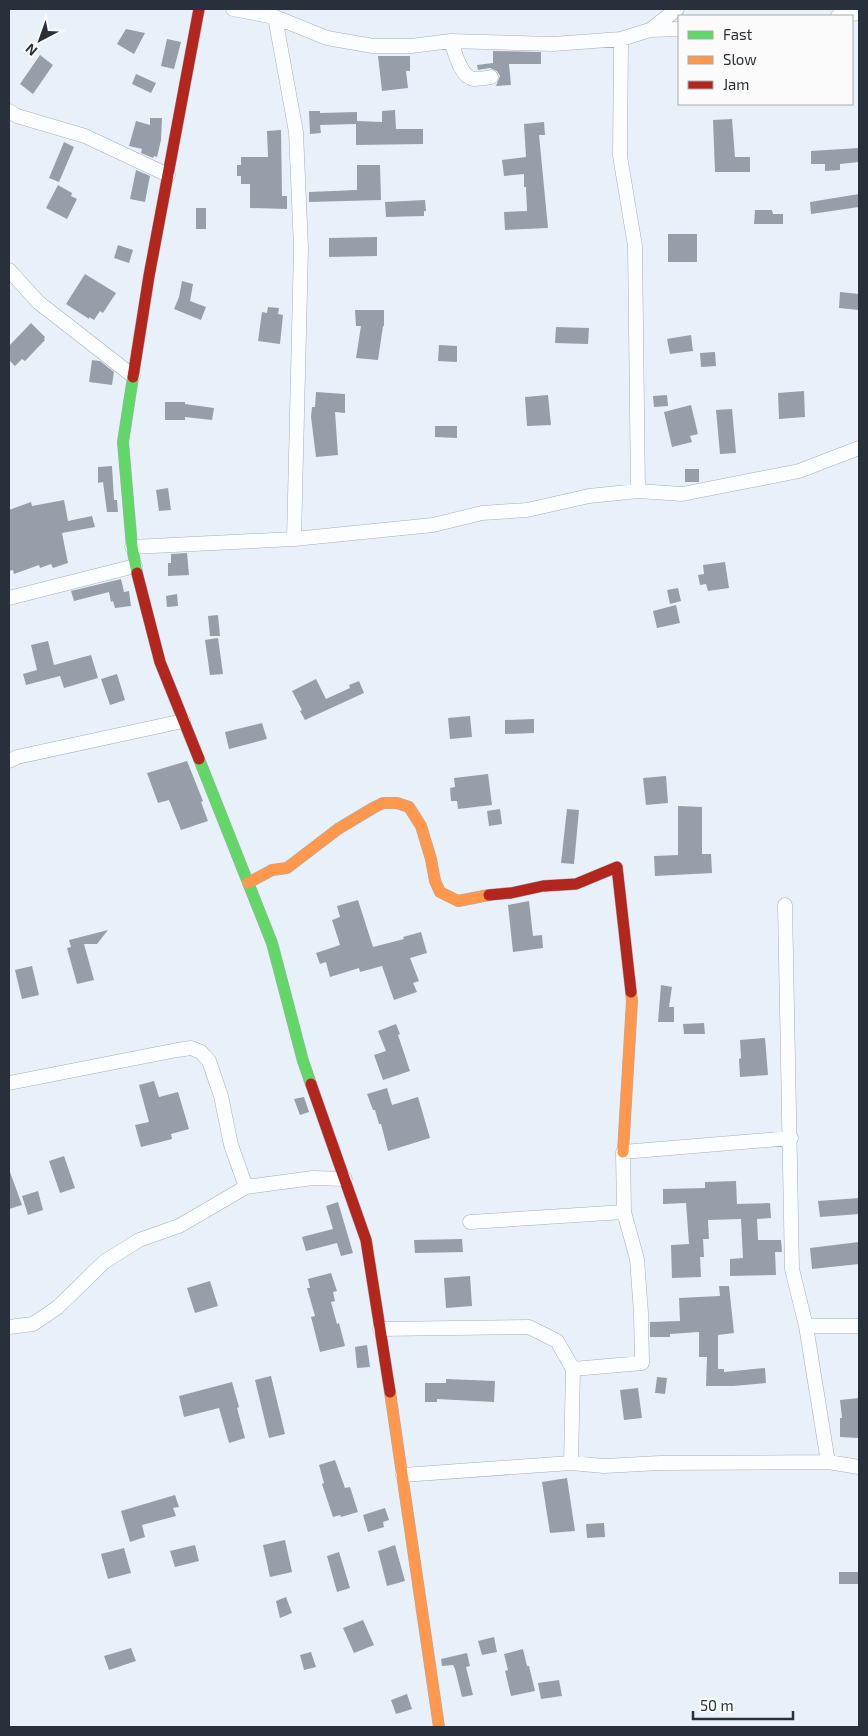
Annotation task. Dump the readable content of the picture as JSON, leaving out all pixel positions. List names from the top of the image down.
{
  "legend": ["Fast", "Slow", "Jam"],
  "scale_bar": "50 m",
  "north": "bottom left"
}
